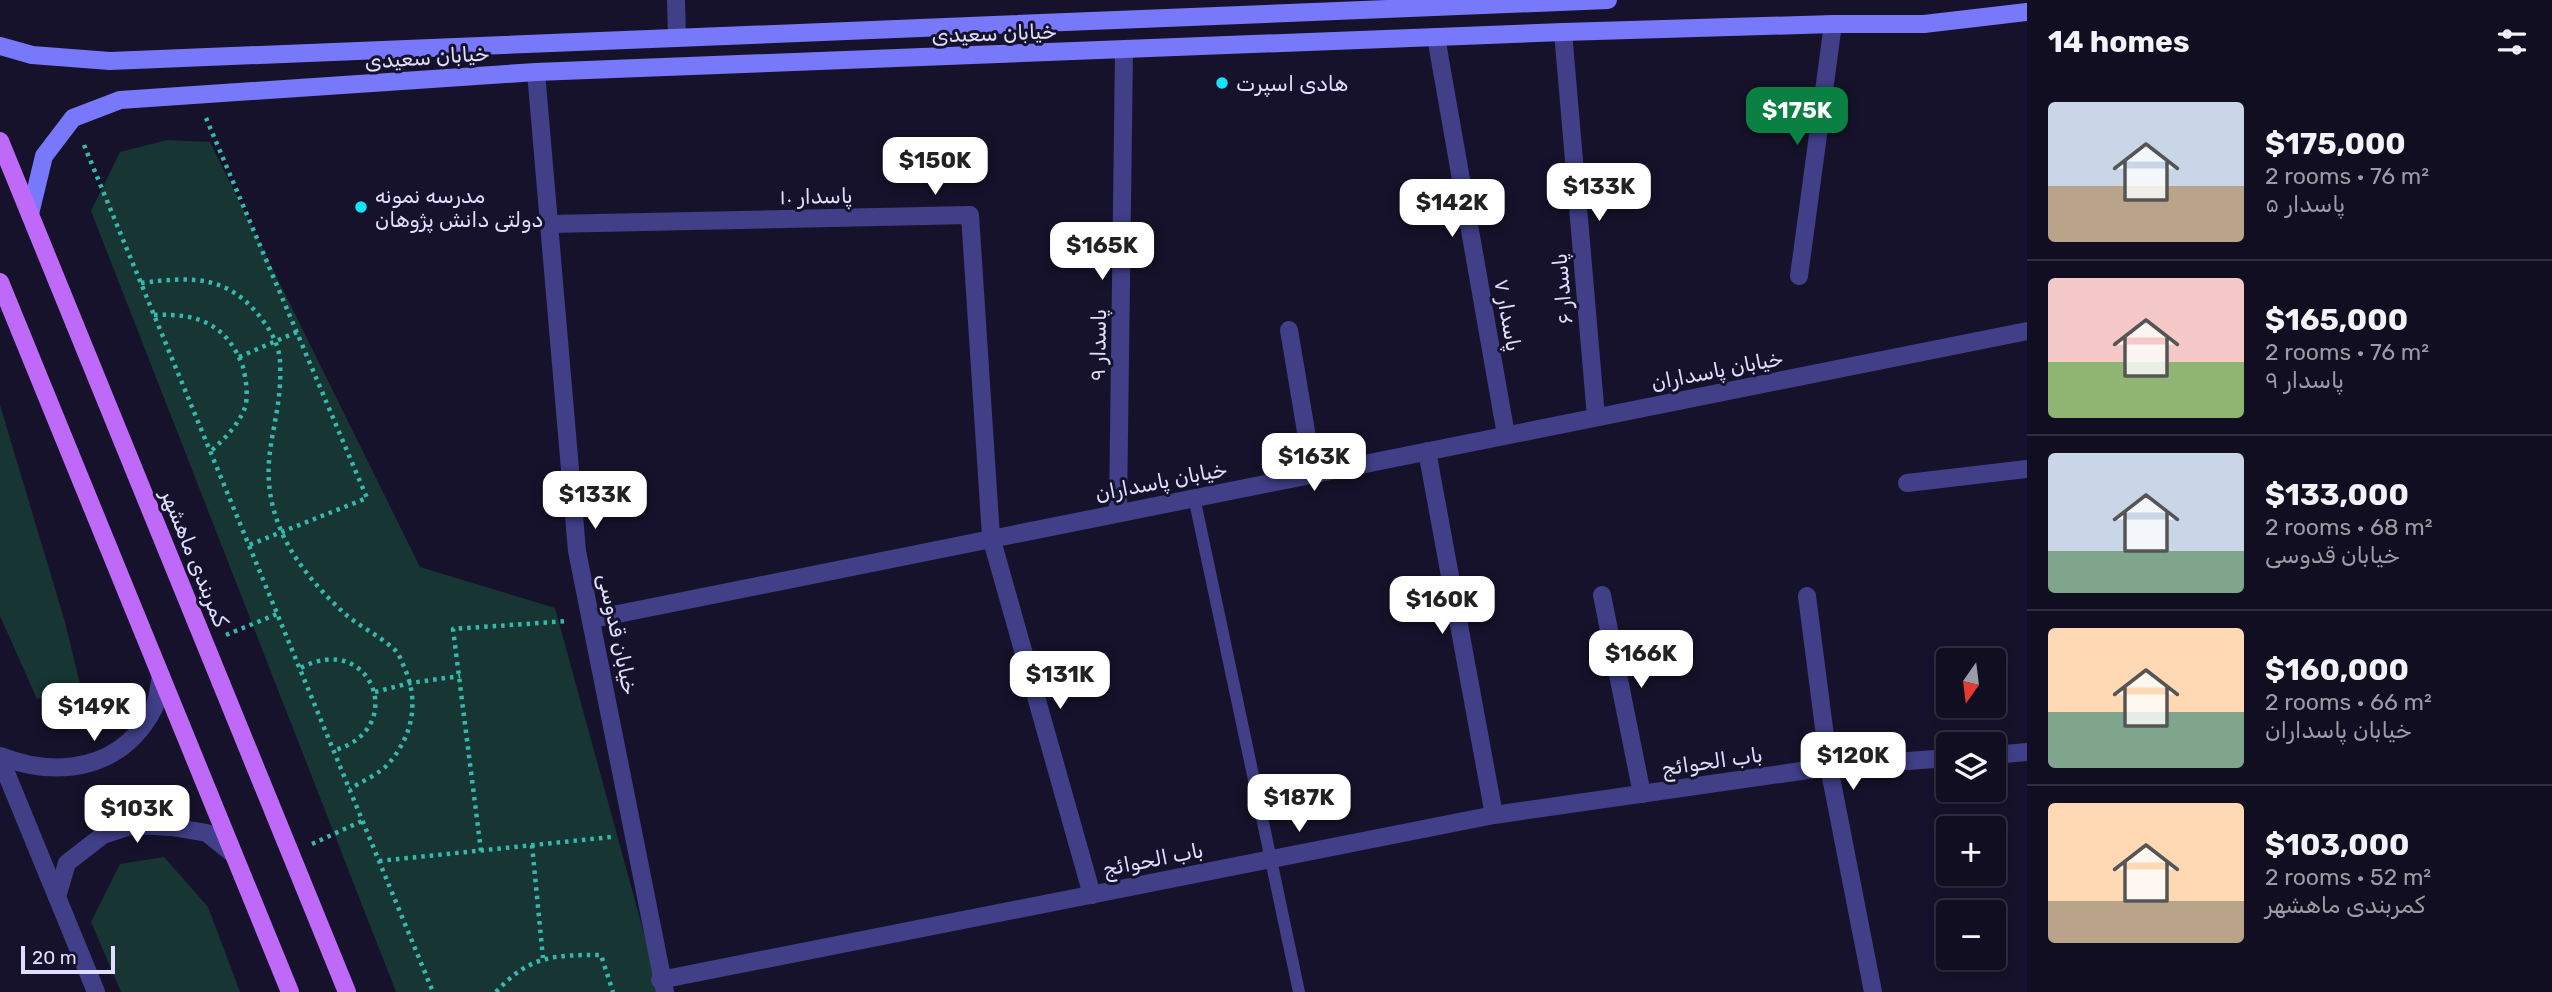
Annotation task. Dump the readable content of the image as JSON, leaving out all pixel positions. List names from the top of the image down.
{
  "streets": {
    "main road": ["خیابان سعیدی", "کمربندی ماهشهر"],
    "street": [
      "پاسدار ۱۰",
      "پاسدار ۶",
      "پاسدار ۷",
      "پاسدار ۹",
      "خیابان پاسداران",
      "خیابان قدوسی",
      "باب الحوائج"
    ]
  },
  "crossings": [
    ["خیابان سعیدی", "پاسدار ۶"],
    ["خیابان سعیدی", "پاسدار ۷"],
    ["خیابان سعیدی", "پاسدار ۹"],
    ["خیابان سعیدی", "خیابان قدوسی"],
    ["پاسدار ۱۰", "خیابان پاسداران"],
    ["پاسدار ۱۰", "خیابان قدوسی"],
    ["پاسدار ۶", "خیابان پاسداران"],
    ["پاسدار ۷", "خیابان پاسداران"],
    ["پاسدار ۹", "خیابان پاسداران"],
    ["خیابان پاسداران", "خیابان قدوسی"],
    ["خیابان قدوسی", "باب الحوائج"]
  ],
  "places": ["هادی اسپرت", "مدرسه نمونه دولتی دانش پژوهان"],
  "scale_bar": "20 m",
  "north": "bottom",
  "page": {
    "heading": "14 homes",
    "list": [
      {
        "name": "$175,000",
        "note": "2 rooms · 76 m² · پاسدار ۵"
      },
      {
        "name": "$165,000",
        "note": "2 rooms · 76 m² · پاسدار ۹"
      },
      {
        "name": "$133,000",
        "note": "2 rooms · 68 m² · خیابان قدوسی"
      },
      {
        "name": "$160,000",
        "note": "2 rooms · 66 m² · خیابان پاسداران"
      },
      {
        "name": "$103,000",
        "note": "2 rooms · 52 m² · کمربندی ماهشهر"
      }
    ],
    "price": [
      "$175K",
      "$150K",
      "$133K",
      "$142K",
      "$165K",
      "$163K",
      "$133K",
      "$160K",
      "$166K",
      "$131K",
      "$149K",
      "$120K",
      "$187K",
      "$103K"
    ],
    "map_buttons": ["+", "−"],
    "scale": "20 m"
  }
}
